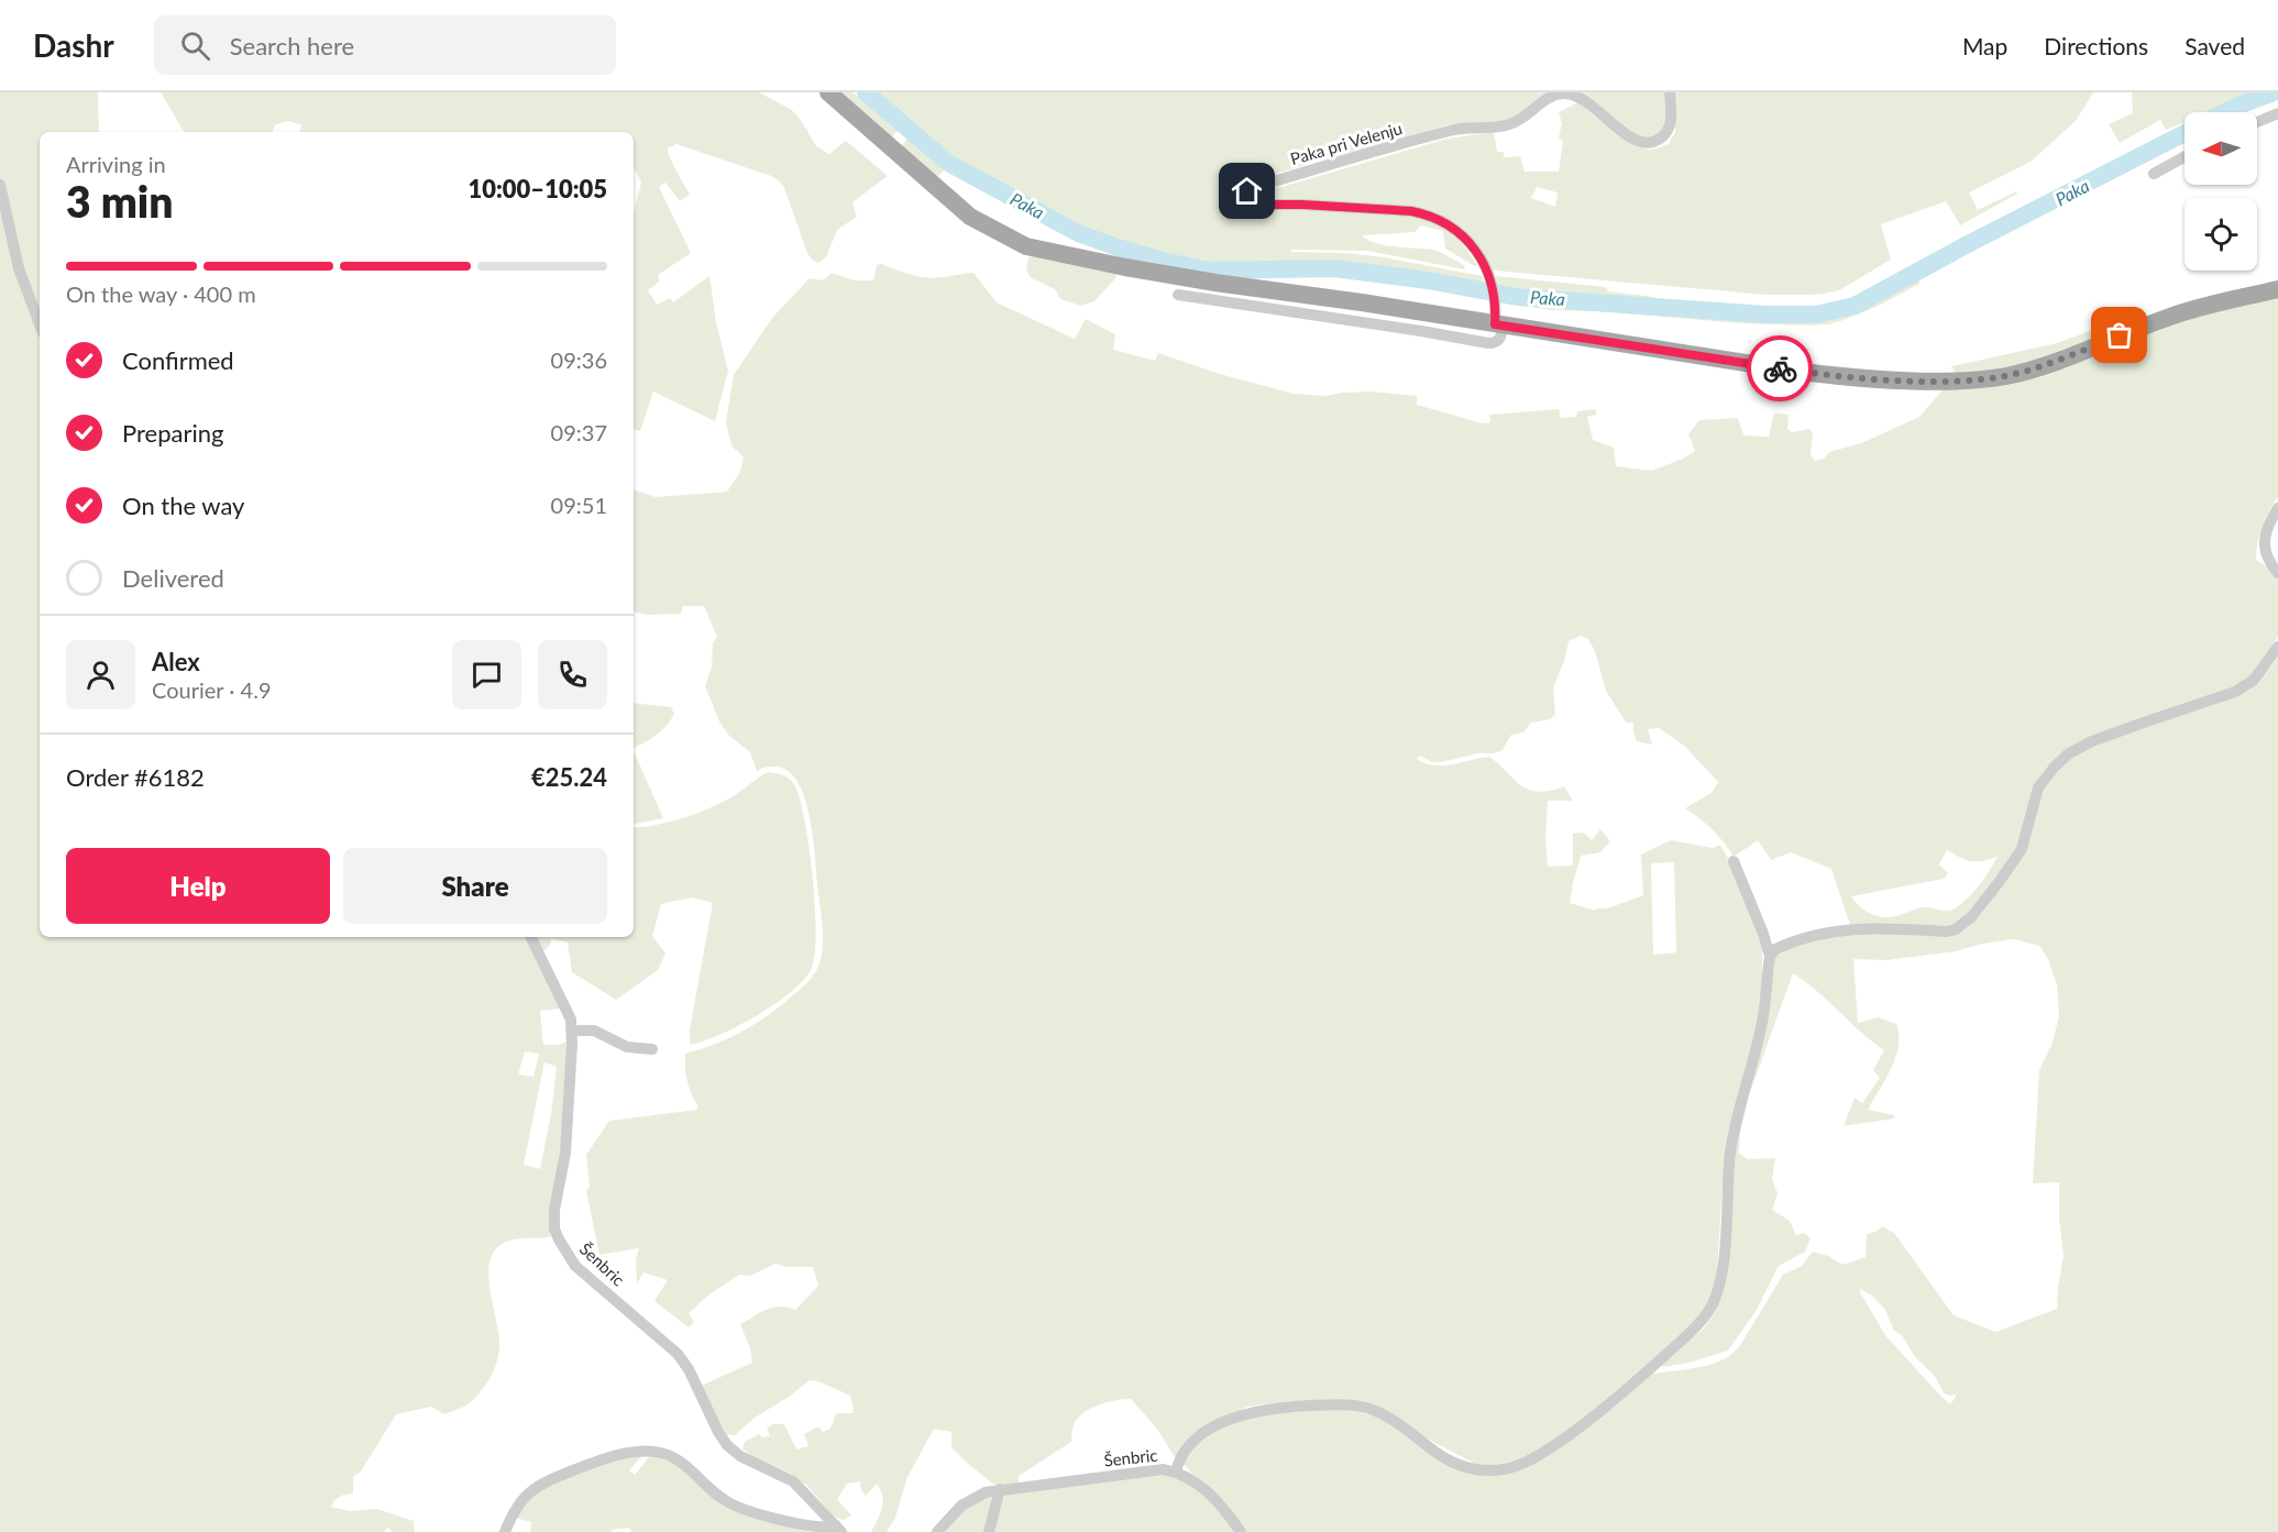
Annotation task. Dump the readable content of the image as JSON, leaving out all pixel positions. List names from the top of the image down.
{
  "streets": {
    "street": ["Paka pri Velenju", "Šenbric"]
  },
  "water": ["Paka"],
  "north": "left",
  "page": {
    "header": "Dashr",
    "search": "Search here",
    "nav": ["Map", "Directions", "Saved"],
    "heading": ["3 min", "Arriving in", "10:00–10:05"],
    "panel": [
      "Alex",
      "Courier · 4.9",
      "Order #6182",
      "€25.24"
    ],
    "bar": "On the way · 400 m",
    "list": [
      ["Confirmed", "09:36"],
      ["Preparing", "09:37"],
      ["On the way", "09:51"],
      "Delivered"
    ],
    "buttons": ["Help", "Share"]
  }
}
